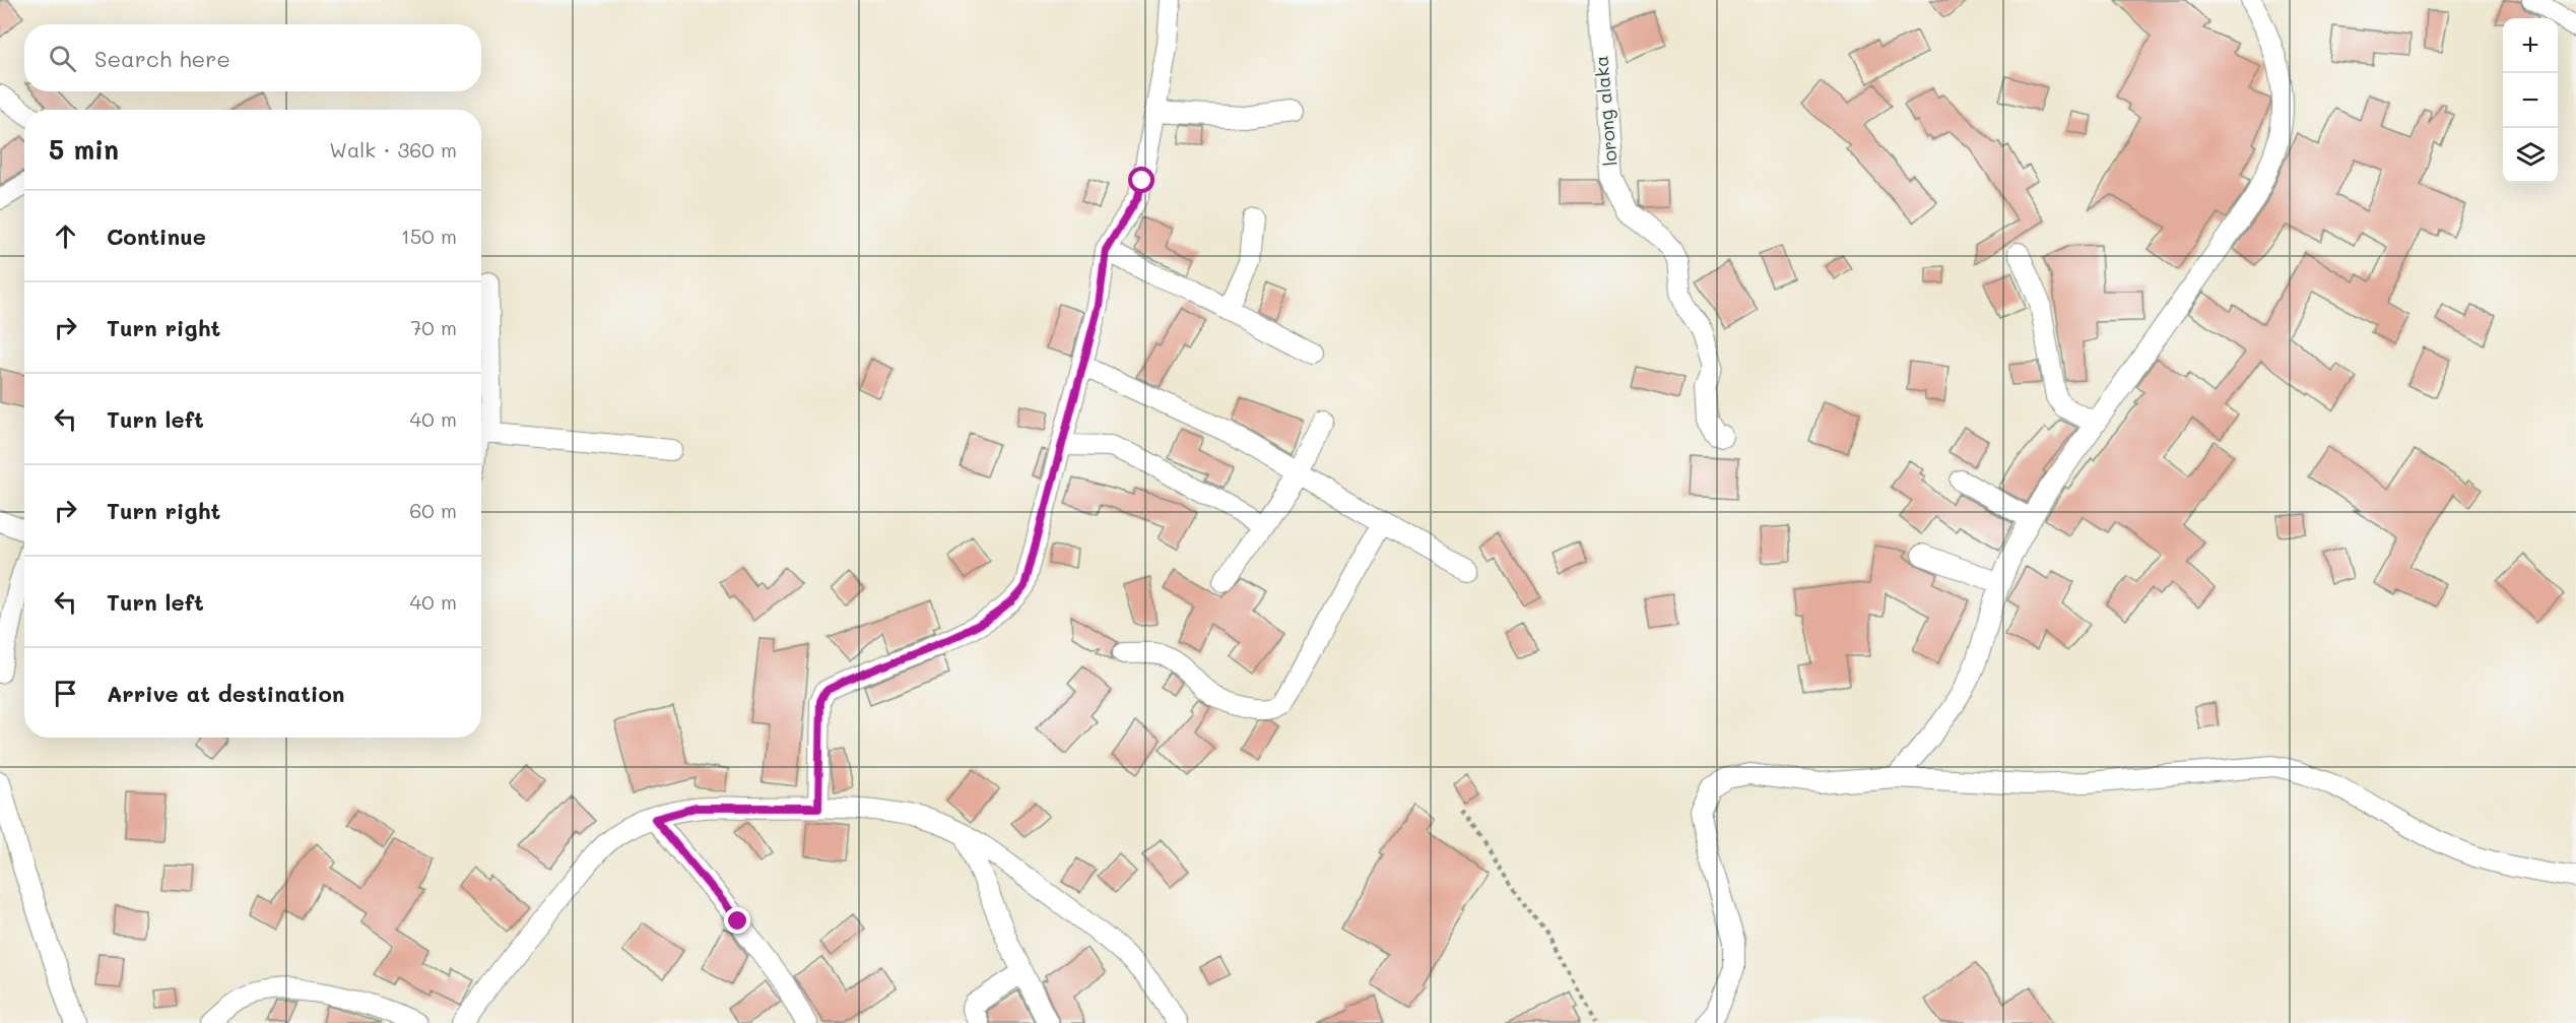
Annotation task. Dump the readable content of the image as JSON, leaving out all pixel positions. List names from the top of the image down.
{
  "streets": {
    "street": ["lorong alaka"]
  },
  "page": {
    "map_buttons": ["+", "−"],
    "search": "Search here",
    "heading": ["5 min", "Walk · 360 m"],
    "list": [
      ["Continue", "150 m"],
      ["Turn right", "70 m"],
      ["Turn left", "40 m"],
      ["Turn right", "60 m"],
      ["Turn left", "40 m"],
      "Arrive at destination"
    ]
  }
}
